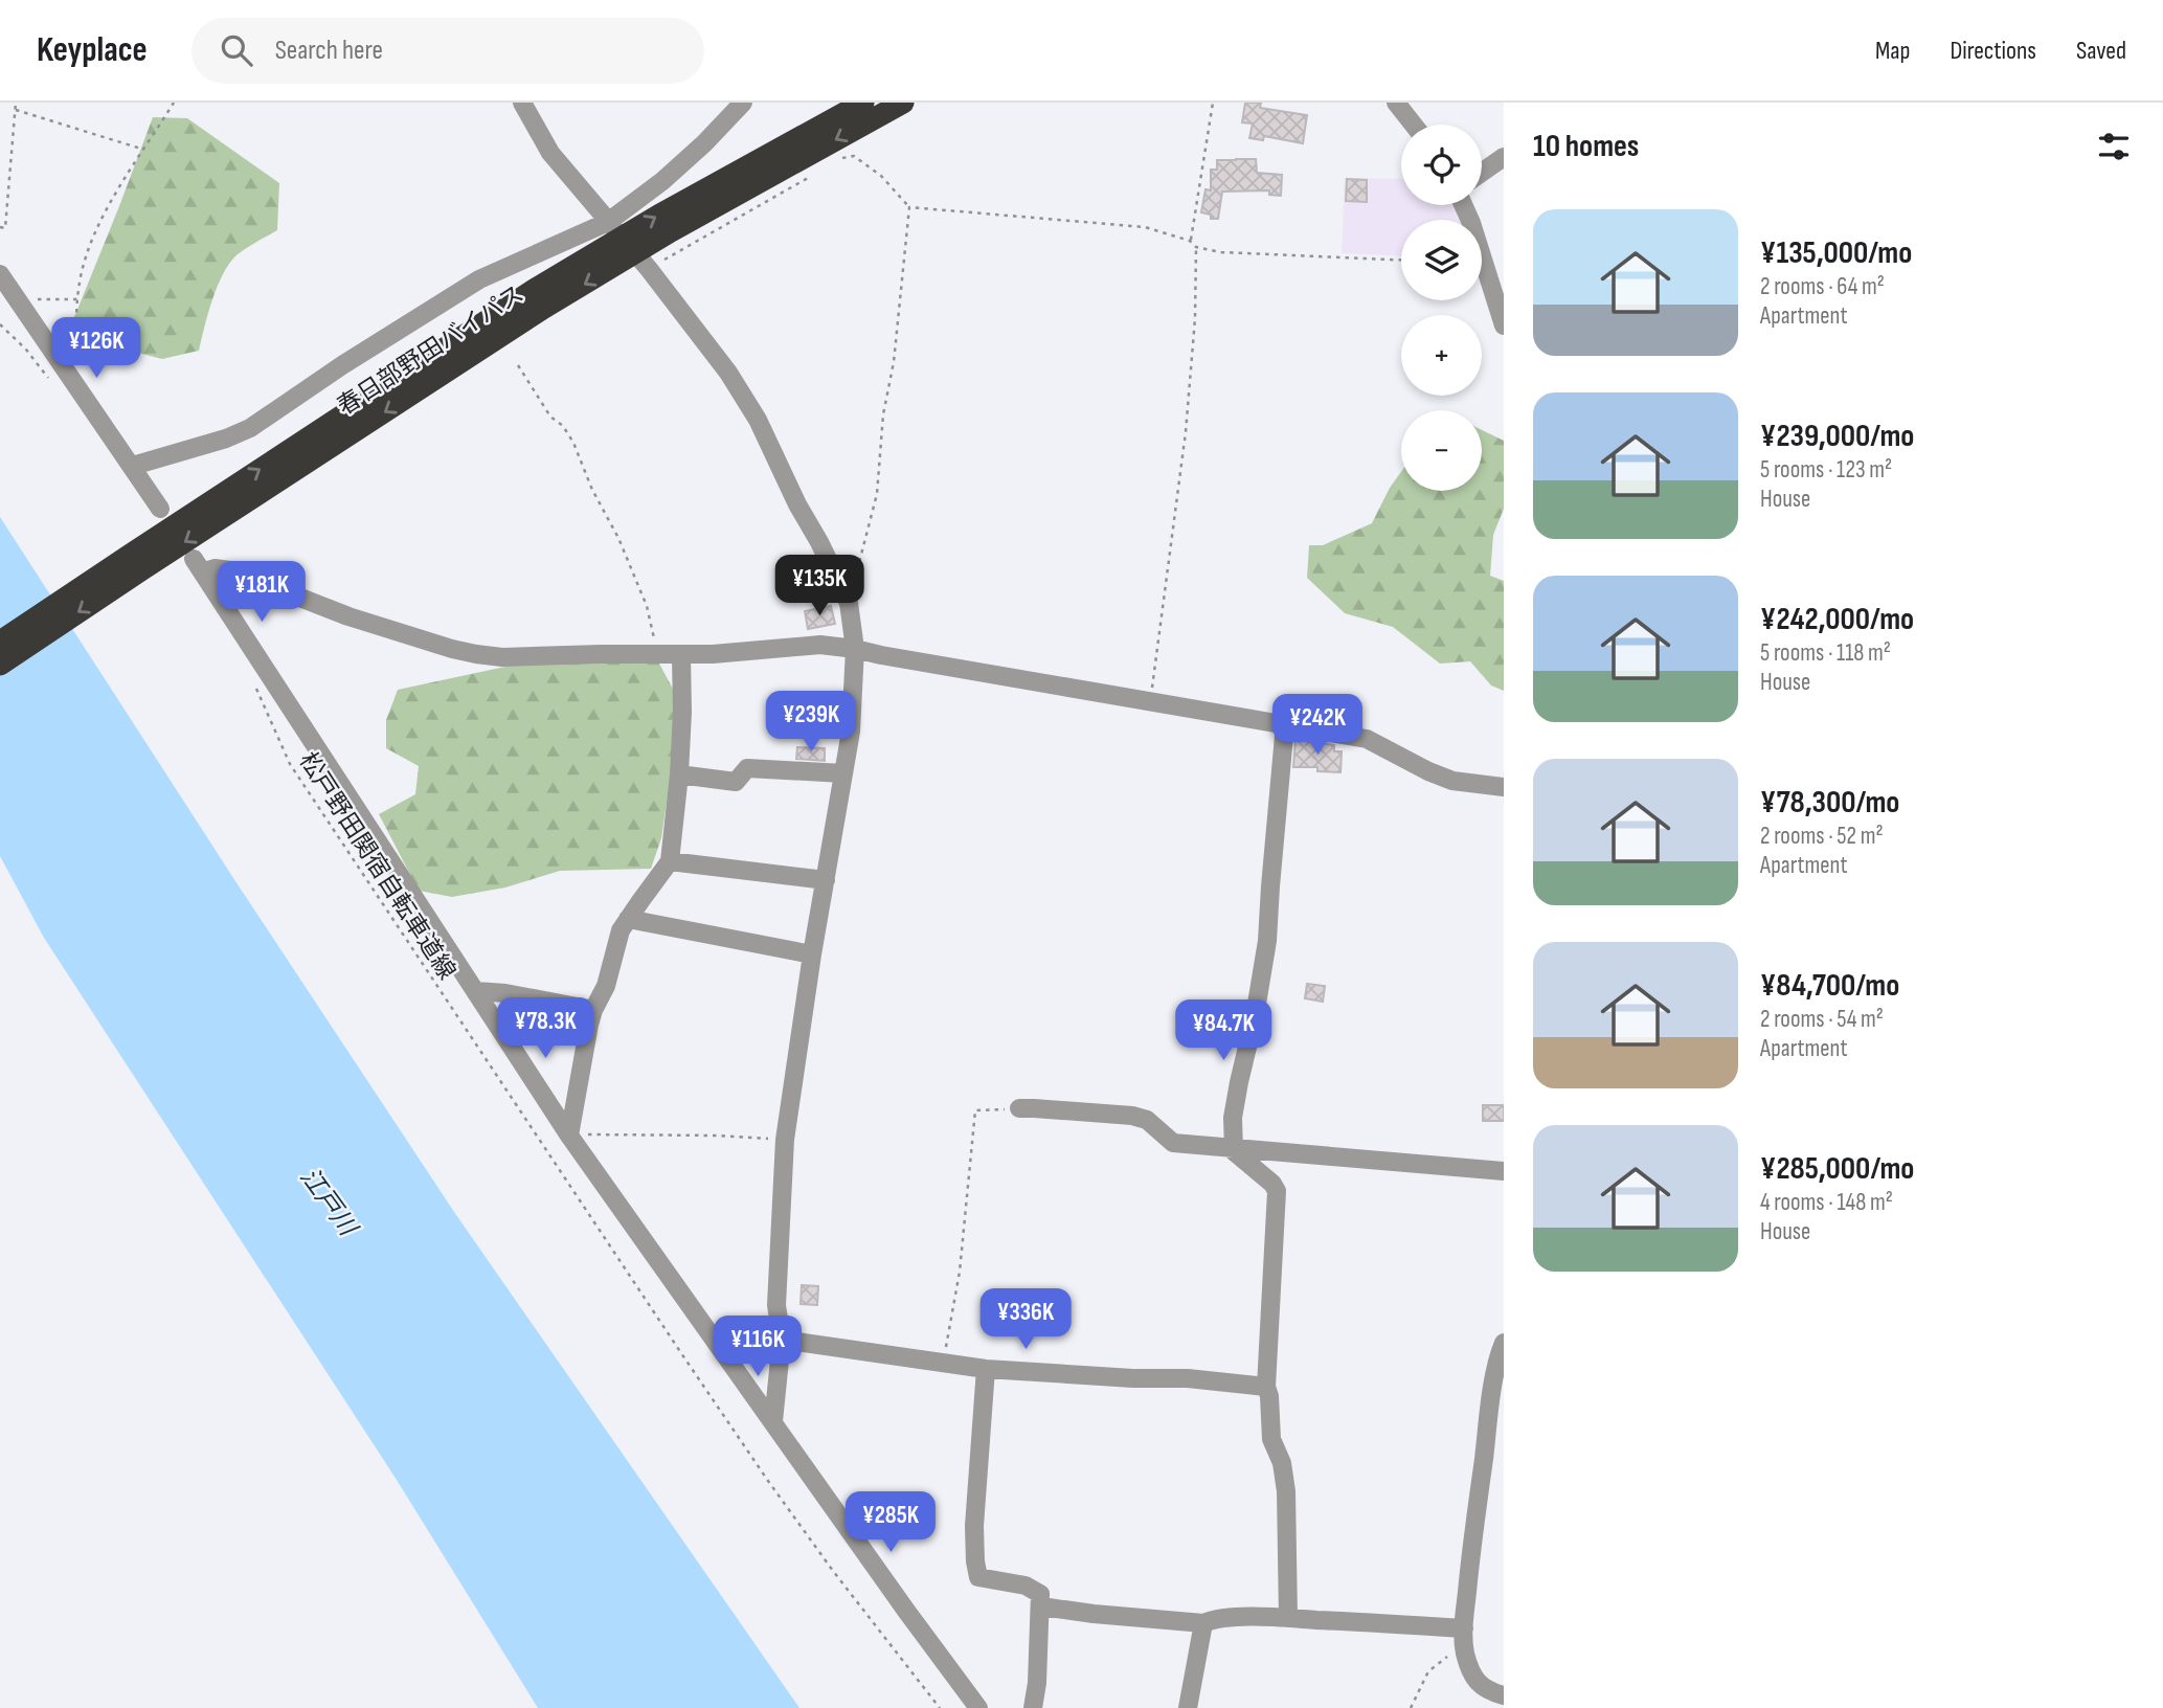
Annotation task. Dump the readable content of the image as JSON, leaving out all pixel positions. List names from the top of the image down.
{
  "streets": {
    "highway": ["春日部野田バイパス"],
    "path": ["松戸野田関宿自転車道線"]
  },
  "water": ["江戸川"],
  "page": {
    "header": "Keyplace",
    "search": "Search here",
    "nav": ["Map", "Directions", "Saved"],
    "heading": "10 homes",
    "map_buttons": ["+", "−"],
    "list": [
      {
        "name": "¥135,000/mo",
        "note": "2 rooms · 64 m² · Apartment"
      },
      {
        "name": "¥239,000/mo",
        "note": "5 rooms · 123 m² · House"
      },
      {
        "name": "¥242,000/mo",
        "note": "5 rooms · 118 m² · House"
      },
      {
        "name": "¥78,300/mo",
        "note": "2 rooms · 52 m² · Apartment"
      },
      {
        "name": "¥84,700/mo",
        "note": "2 rooms · 54 m² · Apartment"
      },
      {
        "name": "¥285,000/mo",
        "note": "4 rooms · 148 m² · House"
      }
    ],
    "price": [
      "¥126K",
      "¥135K",
      "¥181K",
      "¥239K",
      "¥242K",
      "¥78.3K",
      "¥84.7K",
      "¥336K",
      "¥116K",
      "¥285K"
    ]
  }
}
